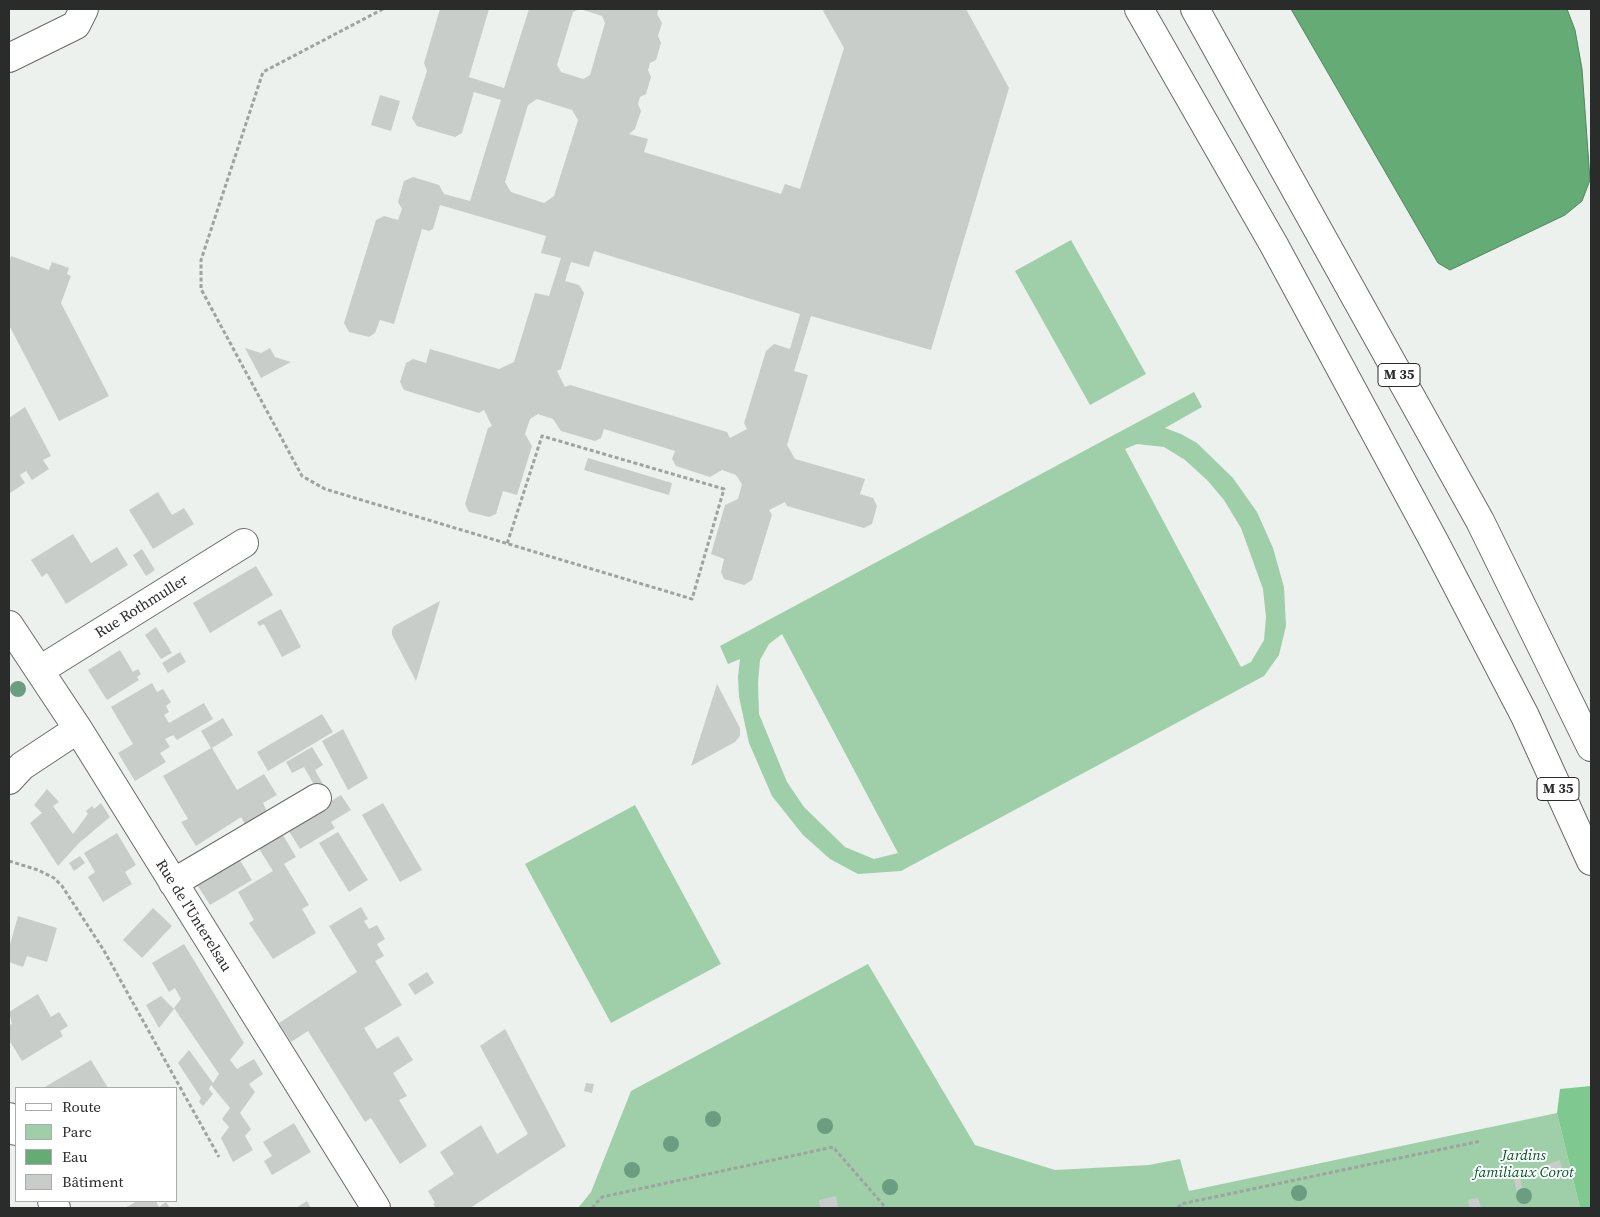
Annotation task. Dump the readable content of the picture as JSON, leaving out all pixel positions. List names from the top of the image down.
{
  "streets": {
    "main road": ["M 35", "Rue Rothmuller", "Rue de l'Unterelsau"]
  },
  "crossings": [
    ["Rue Rothmuller", "Rue de l'Unterelsau"]
  ],
  "parks": ["Jardins familiaux Corot"],
  "legend": [
    "Route",
    "Parc",
    "Eau",
    "Bâtiment"
  ]
}
